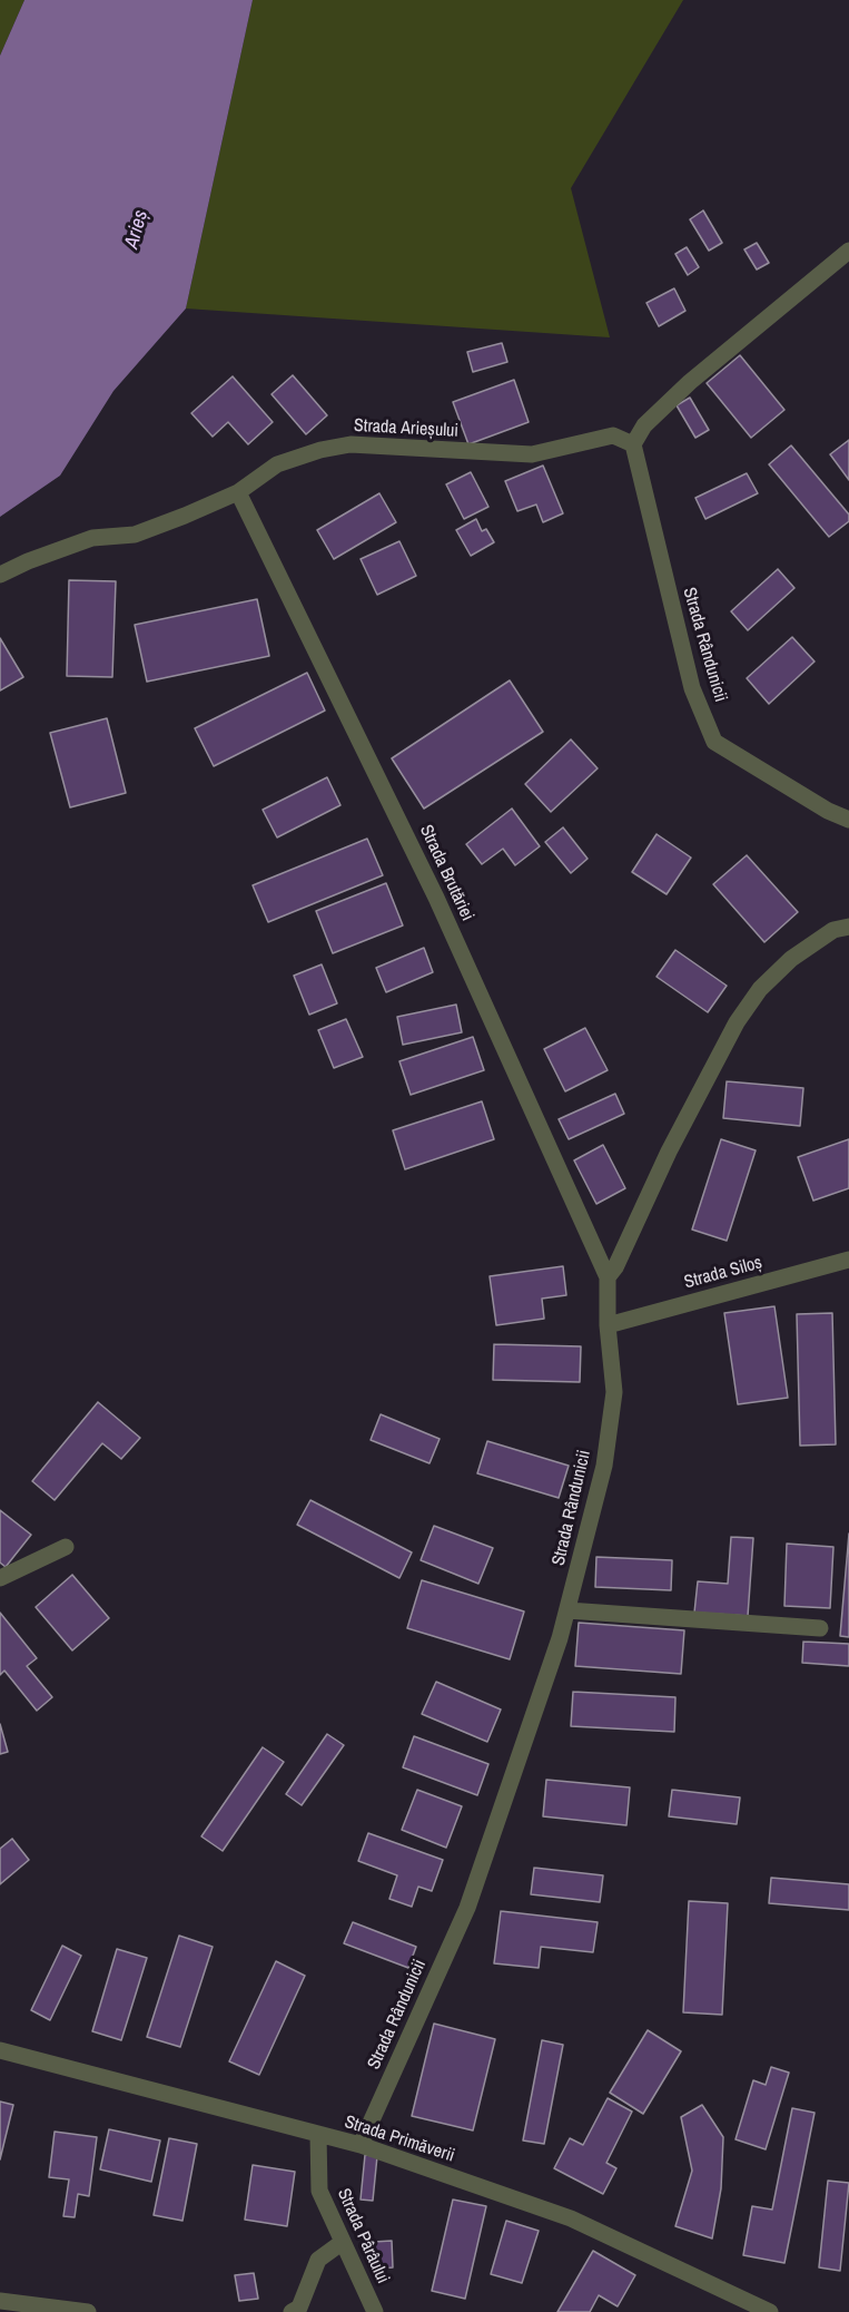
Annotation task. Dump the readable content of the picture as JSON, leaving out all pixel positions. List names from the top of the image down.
{
  "streets": {
    "street": [
      "Strada Arieșului",
      "Strada Rândunicii",
      "Strada Brutăriei",
      "Strada Siloș",
      "Strada Primăverii",
      "Strada Pârâului"
    ]
  },
  "crossings": [
    ["Strada Arieșului", "Strada Rândunicii"],
    ["Strada Arieșului", "Strada Brutăriei"],
    ["Strada Rândunicii", "Strada Brutăriei"],
    ["Strada Rândunicii", "Strada Siloș"],
    ["Strada Rândunicii", "Strada Primăverii"],
    ["Strada Primăverii", "Strada Pârâului"]
  ],
  "water": ["Arieș"]
}
